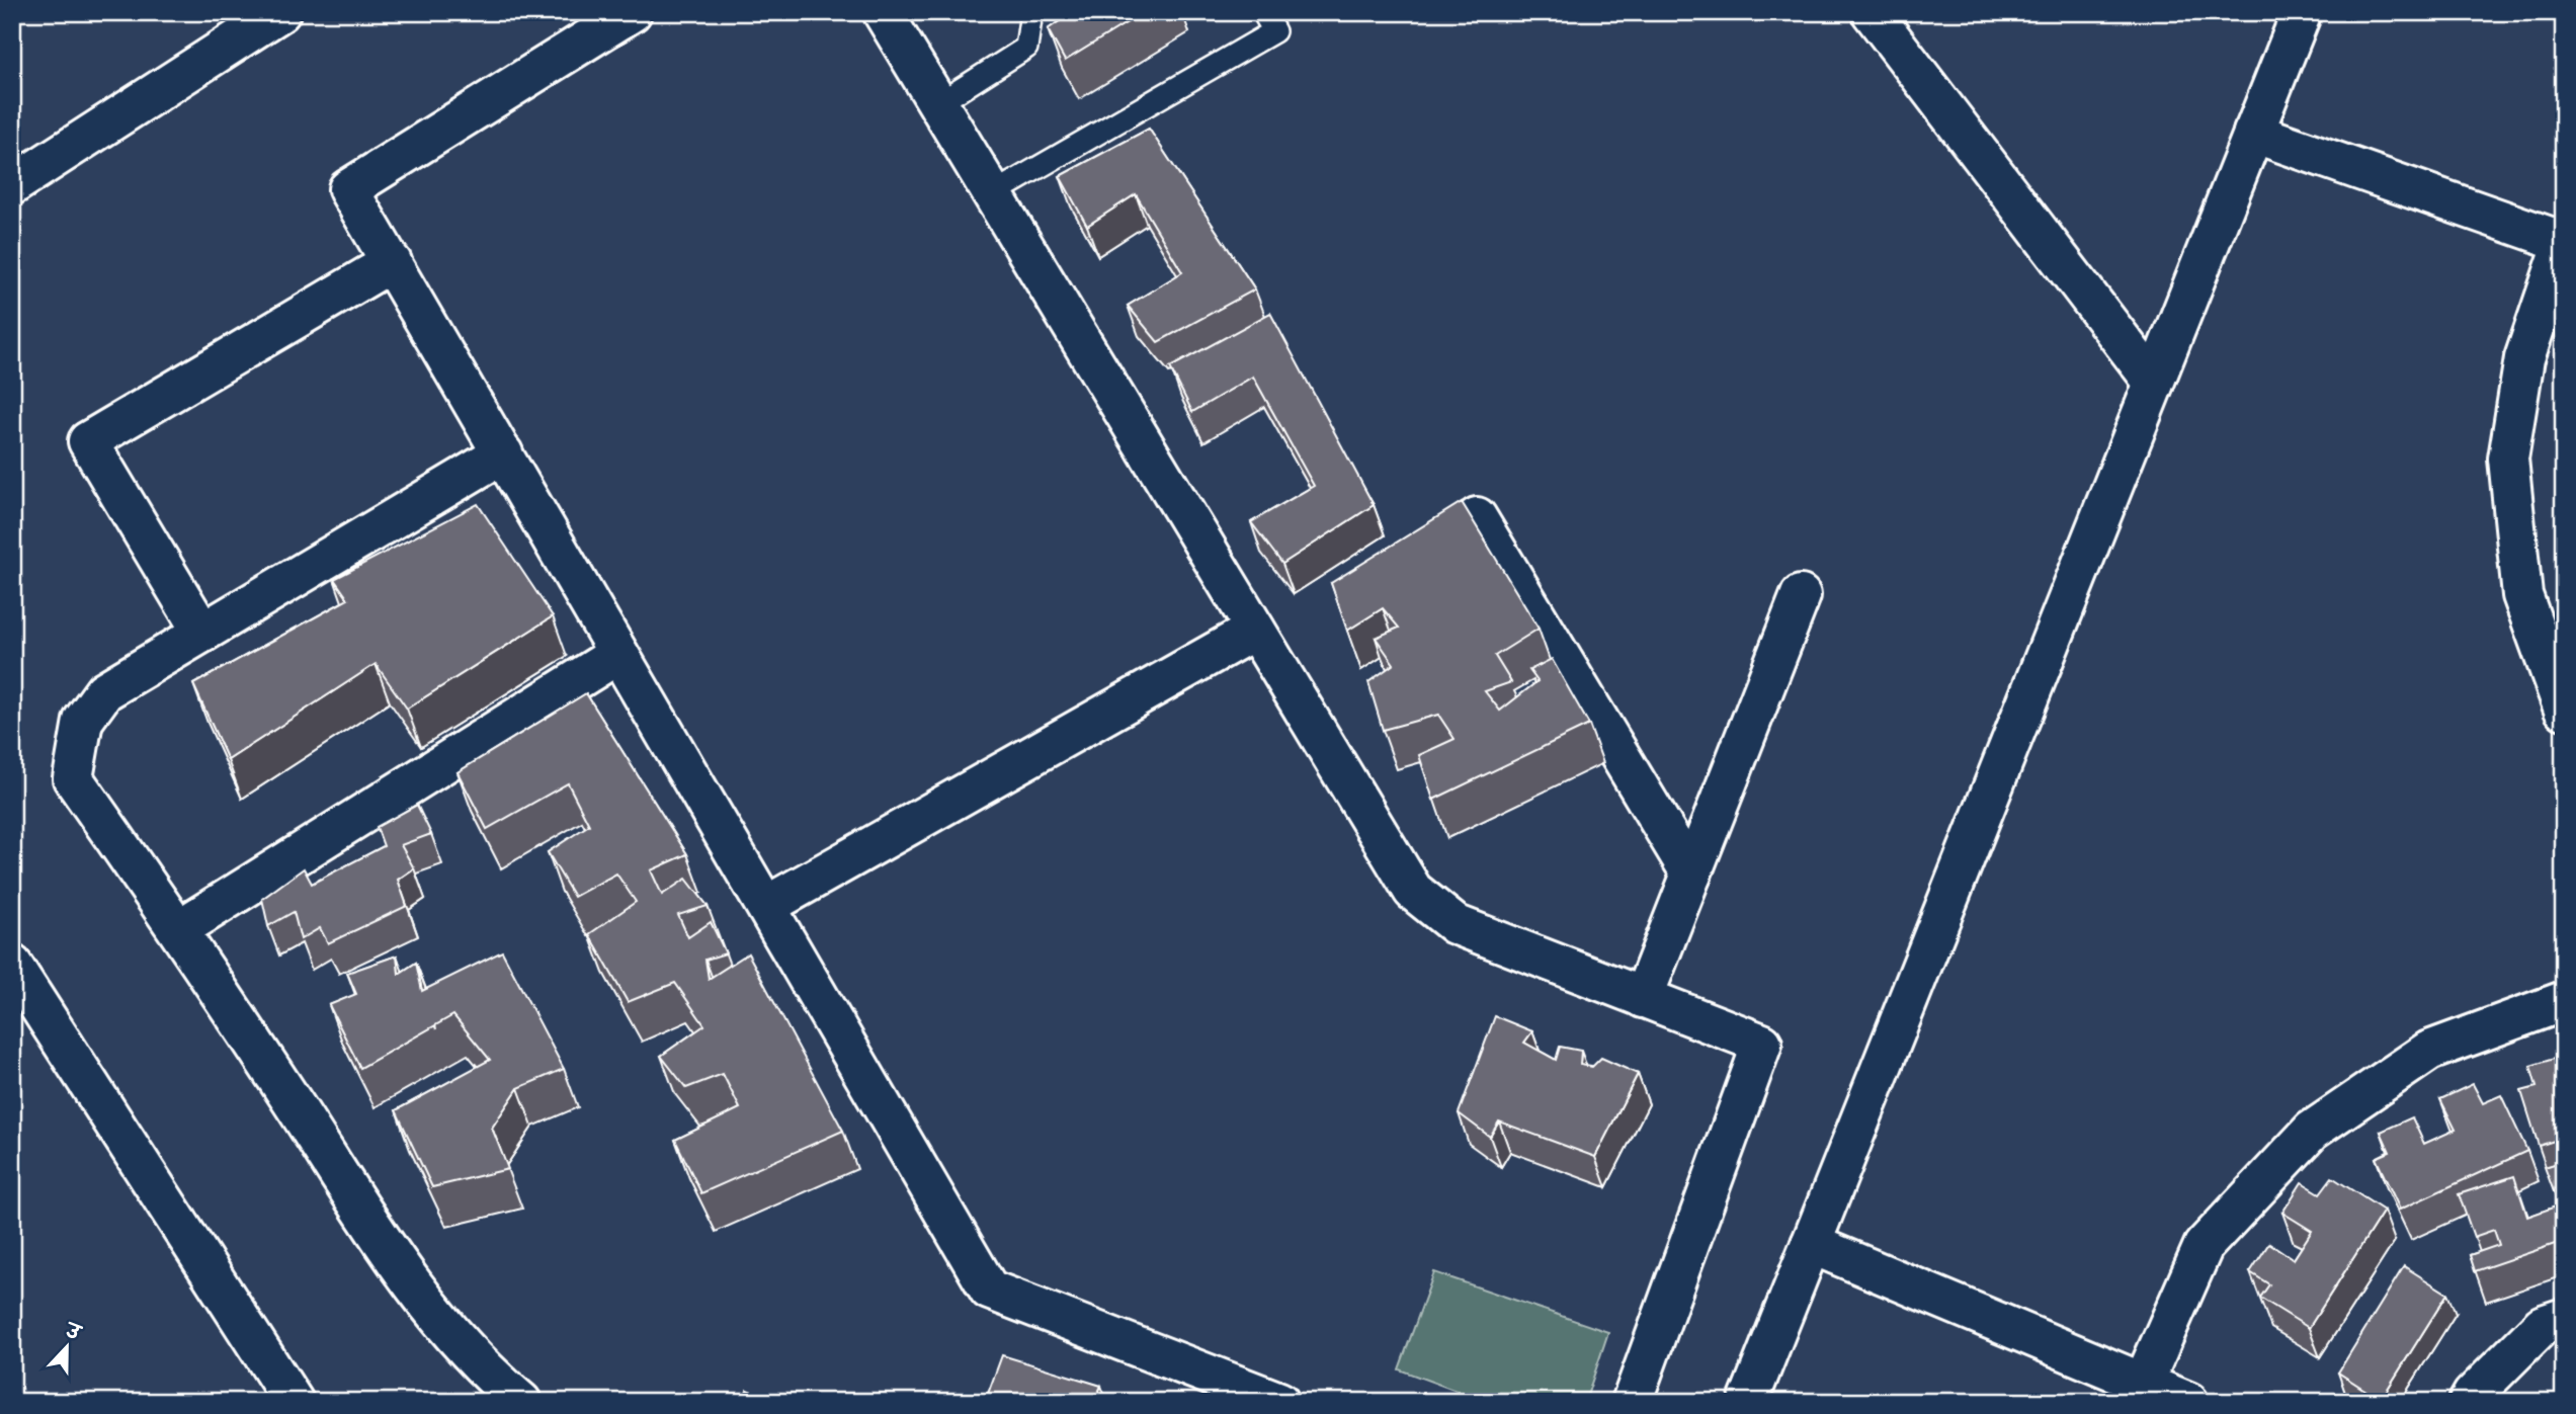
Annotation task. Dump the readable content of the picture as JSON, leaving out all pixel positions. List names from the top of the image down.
{
  "north": "top"
}
